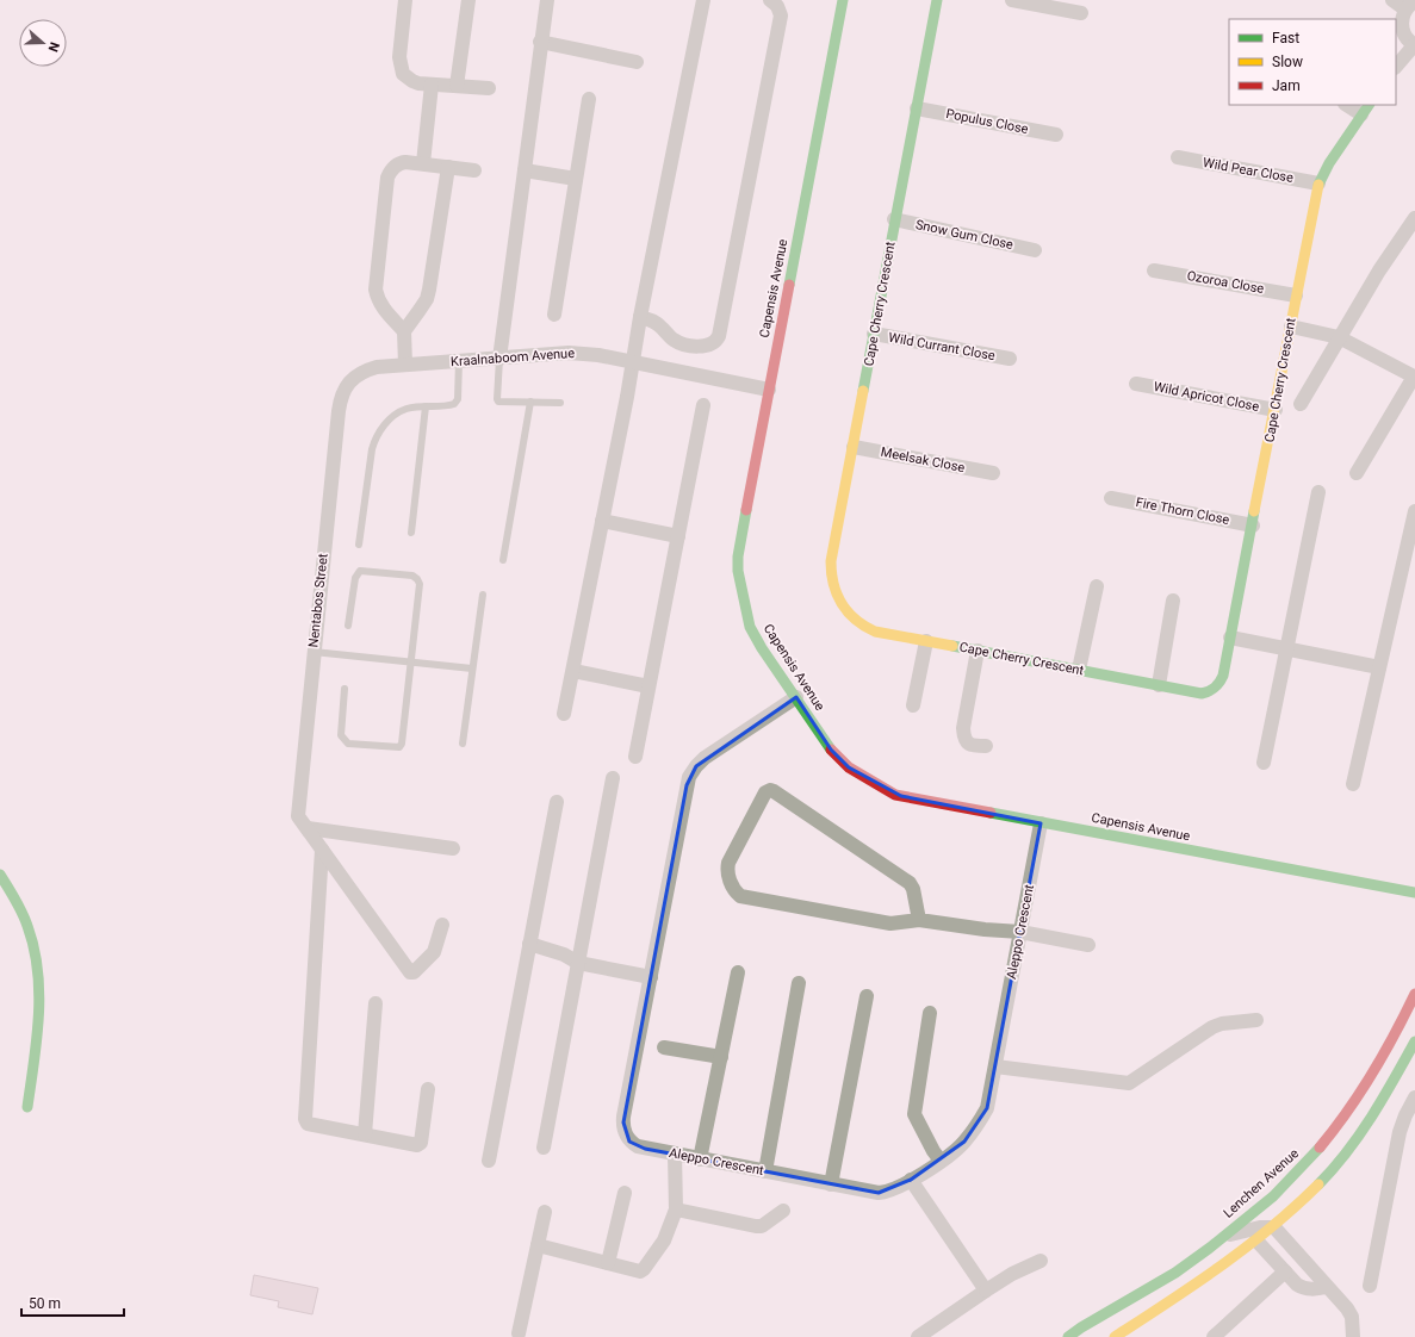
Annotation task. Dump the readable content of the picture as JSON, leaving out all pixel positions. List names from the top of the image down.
{
  "streets": {
    "main road": ["Capensis Avenue", "Cape Cherry Crescent", "Lenchen Avenue"],
    "street": [
      "Populus Close",
      "Wild Pear Close",
      "Snow Gum Close",
      "Ozoroa Close",
      "Wild Currant Close",
      "Kraalnaboom Avenue",
      "Wild Apricot Close",
      "Meelsak Close",
      "Fire Thorn Close",
      "Nentabos Street",
      "Aleppo Crescent"
    ]
  },
  "crossings": [
    ["Populus Close", "Cape Cherry Crescent"],
    ["Wild Pear Close", "Cape Cherry Crescent"],
    ["Snow Gum Close", "Cape Cherry Crescent"],
    ["Ozoroa Close", "Cape Cherry Crescent"],
    ["Capensis Avenue", "Kraalnaboom Avenue"],
    ["Capensis Avenue", "Aleppo Crescent"],
    ["Cape Cherry Crescent", "Wild Currant Close"],
    ["Cape Cherry Crescent", "Wild Apricot Close"],
    ["Cape Cherry Crescent", "Meelsak Close"],
    ["Cape Cherry Crescent", "Fire Thorn Close"],
    ["Kraalnaboom Avenue", "Nentabos Street"]
  ],
  "legend": ["Fast", "Slow", "Jam"],
  "scale_bar": "50 m",
  "north": "right"
}
